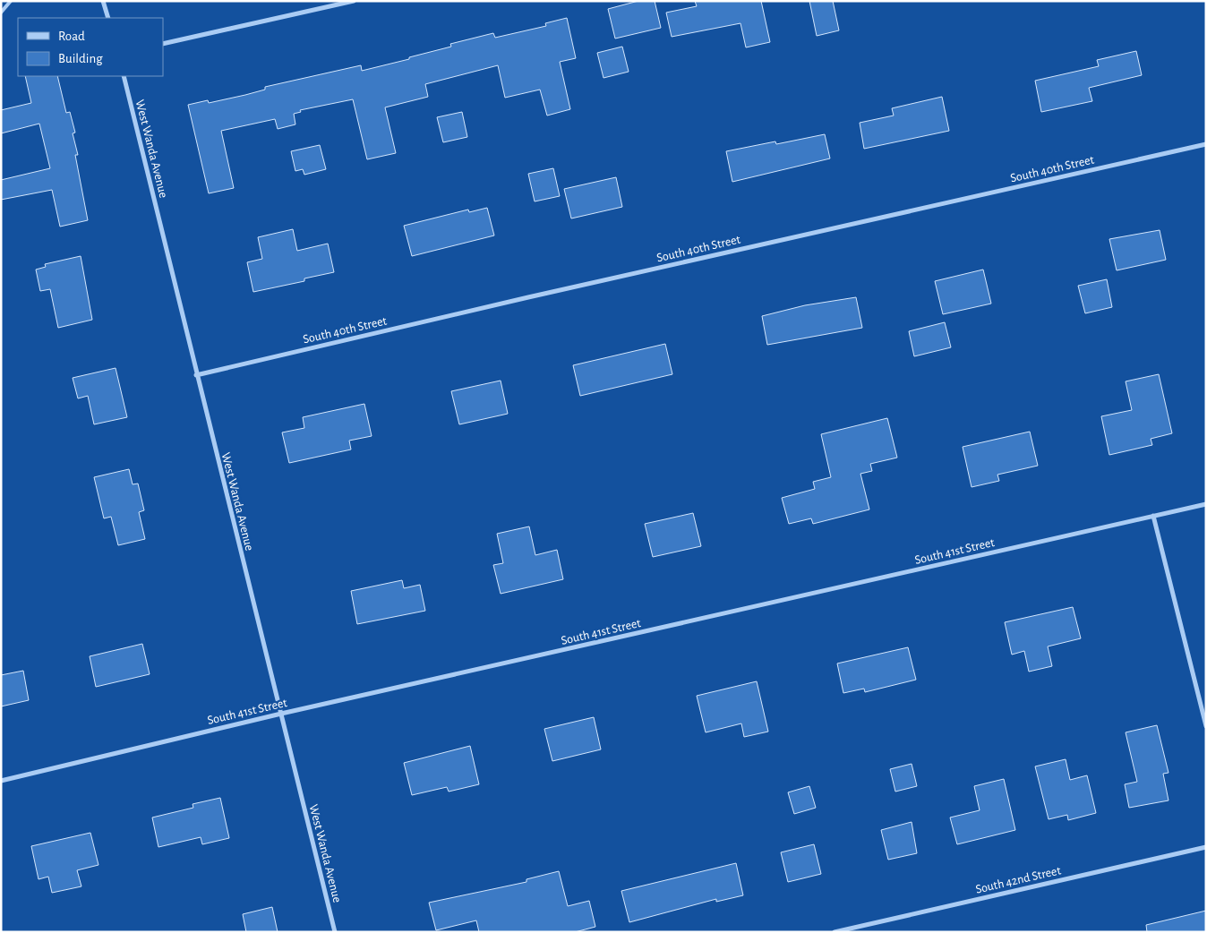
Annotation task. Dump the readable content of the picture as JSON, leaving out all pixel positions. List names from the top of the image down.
{
  "streets": {
    "street": [
      "West Wanda Avenue",
      "South 40th Street",
      "South 41st Street",
      "South 42nd Street"
    ]
  },
  "crossings": [
    ["West Wanda Avenue", "South 40th Street"],
    ["West Wanda Avenue", "South 41st Street"]
  ],
  "legend": ["Road", "Building"]
}
